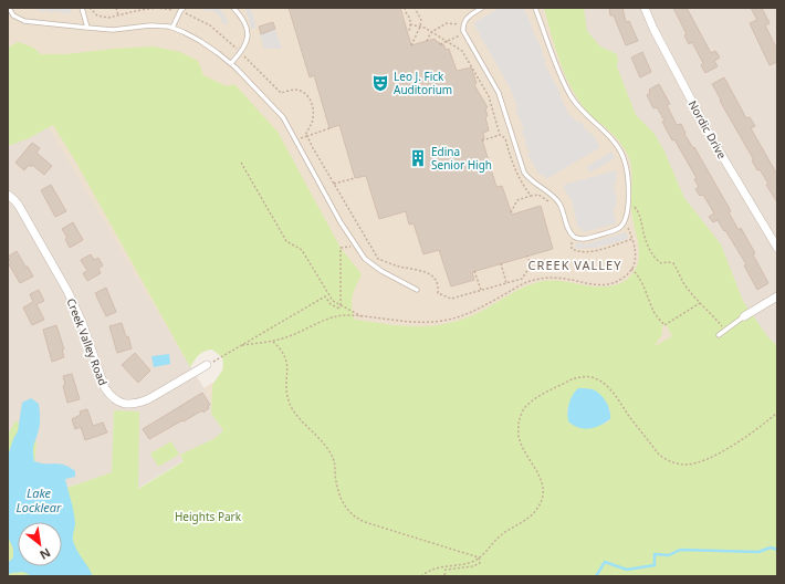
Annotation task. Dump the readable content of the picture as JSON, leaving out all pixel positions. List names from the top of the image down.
{
  "streets": {
    "street": ["Nordic Drive", "Creek Valley Road"]
  },
  "districts": ["CREEK VALLEY"],
  "water": ["Lake Locklear"],
  "parks": ["Heights Park"],
  "places": {
    "theatre": ["Leo J. Fick Auditorium"],
    "building": ["Edina Senior High"]
  },
  "north": "bottom right"
}
